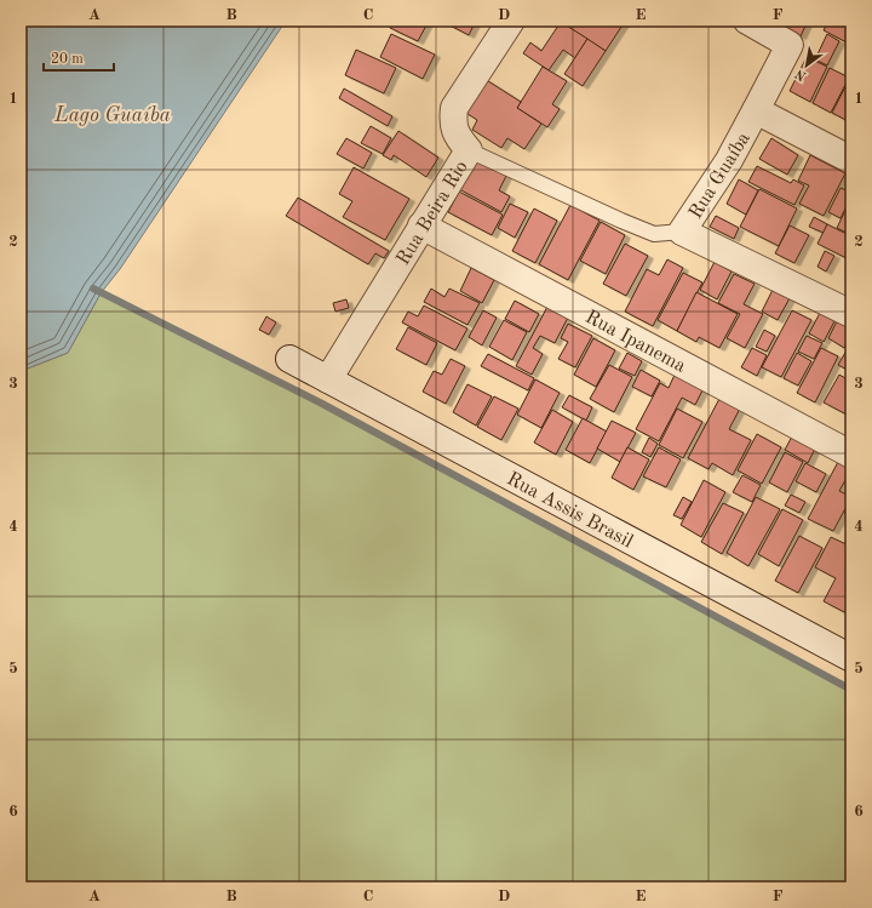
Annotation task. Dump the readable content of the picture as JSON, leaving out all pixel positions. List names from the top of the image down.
{
  "streets": {
    "street": [
      "Rua Guaíba",
      "Rua Beira Rio",
      "Rua Ipanema",
      "Rua Assis Brasil"
    ]
  },
  "crossings": [
    ["Rua Guaíba", "Rua Beira Rio"],
    ["Rua Beira Rio", "Rua Ipanema"],
    ["Rua Beira Rio", "Rua Assis Brasil"]
  ],
  "water": ["Lago Guaíba"],
  "scale_bar": "20 m",
  "north": "bottom left",
  "grid": {
    "columns": [
      "A",
      "B",
      "C",
      "D",
      "E",
      "F"
    ],
    "rows": [
      "1",
      "2",
      "3",
      "4",
      "5",
      "6"
    ]
  }
}
